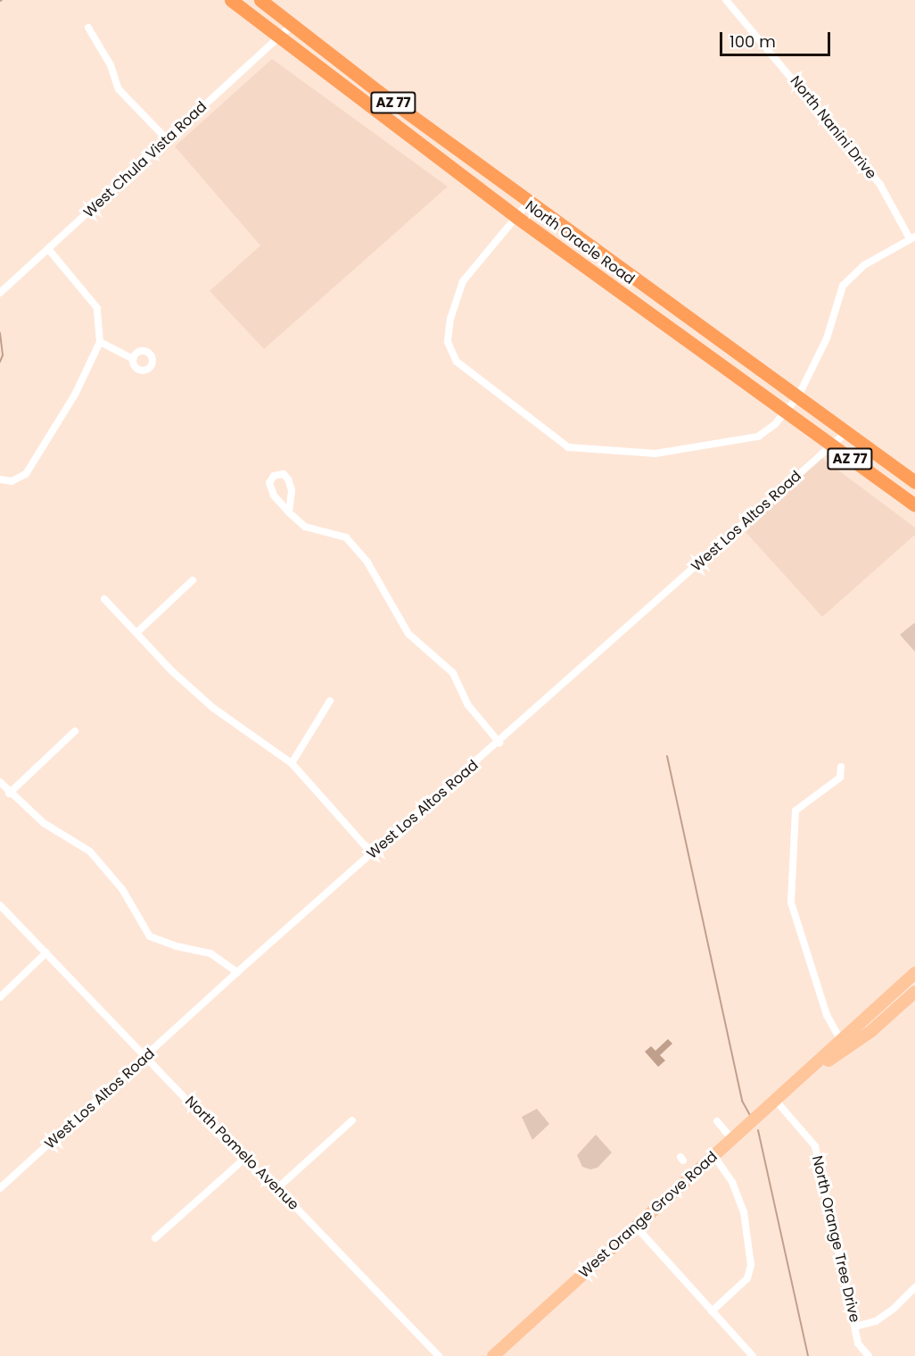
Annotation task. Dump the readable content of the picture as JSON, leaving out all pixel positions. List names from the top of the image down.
{
  "streets": {
    "highway": ["AZ 77", "North Oracle Road"],
    "main road": ["West Orange Grove Road"],
    "street": [
      "North Nanini Drive",
      "West Chula Vista Road",
      "West Los Altos Road",
      "North Pomelo Avenue",
      "North Orange Tree Drive"
    ]
  },
  "crossings": [
    ["West Chula Vista Road", "North Oracle Road"],
    ["North Oracle Road", "West Los Altos Road"],
    ["West Los Altos Road", "North Pomelo Avenue"],
    ["West Orange Grove Road", "North Orange Tree Drive"]
  ],
  "scale_bar": "100 m"
}
